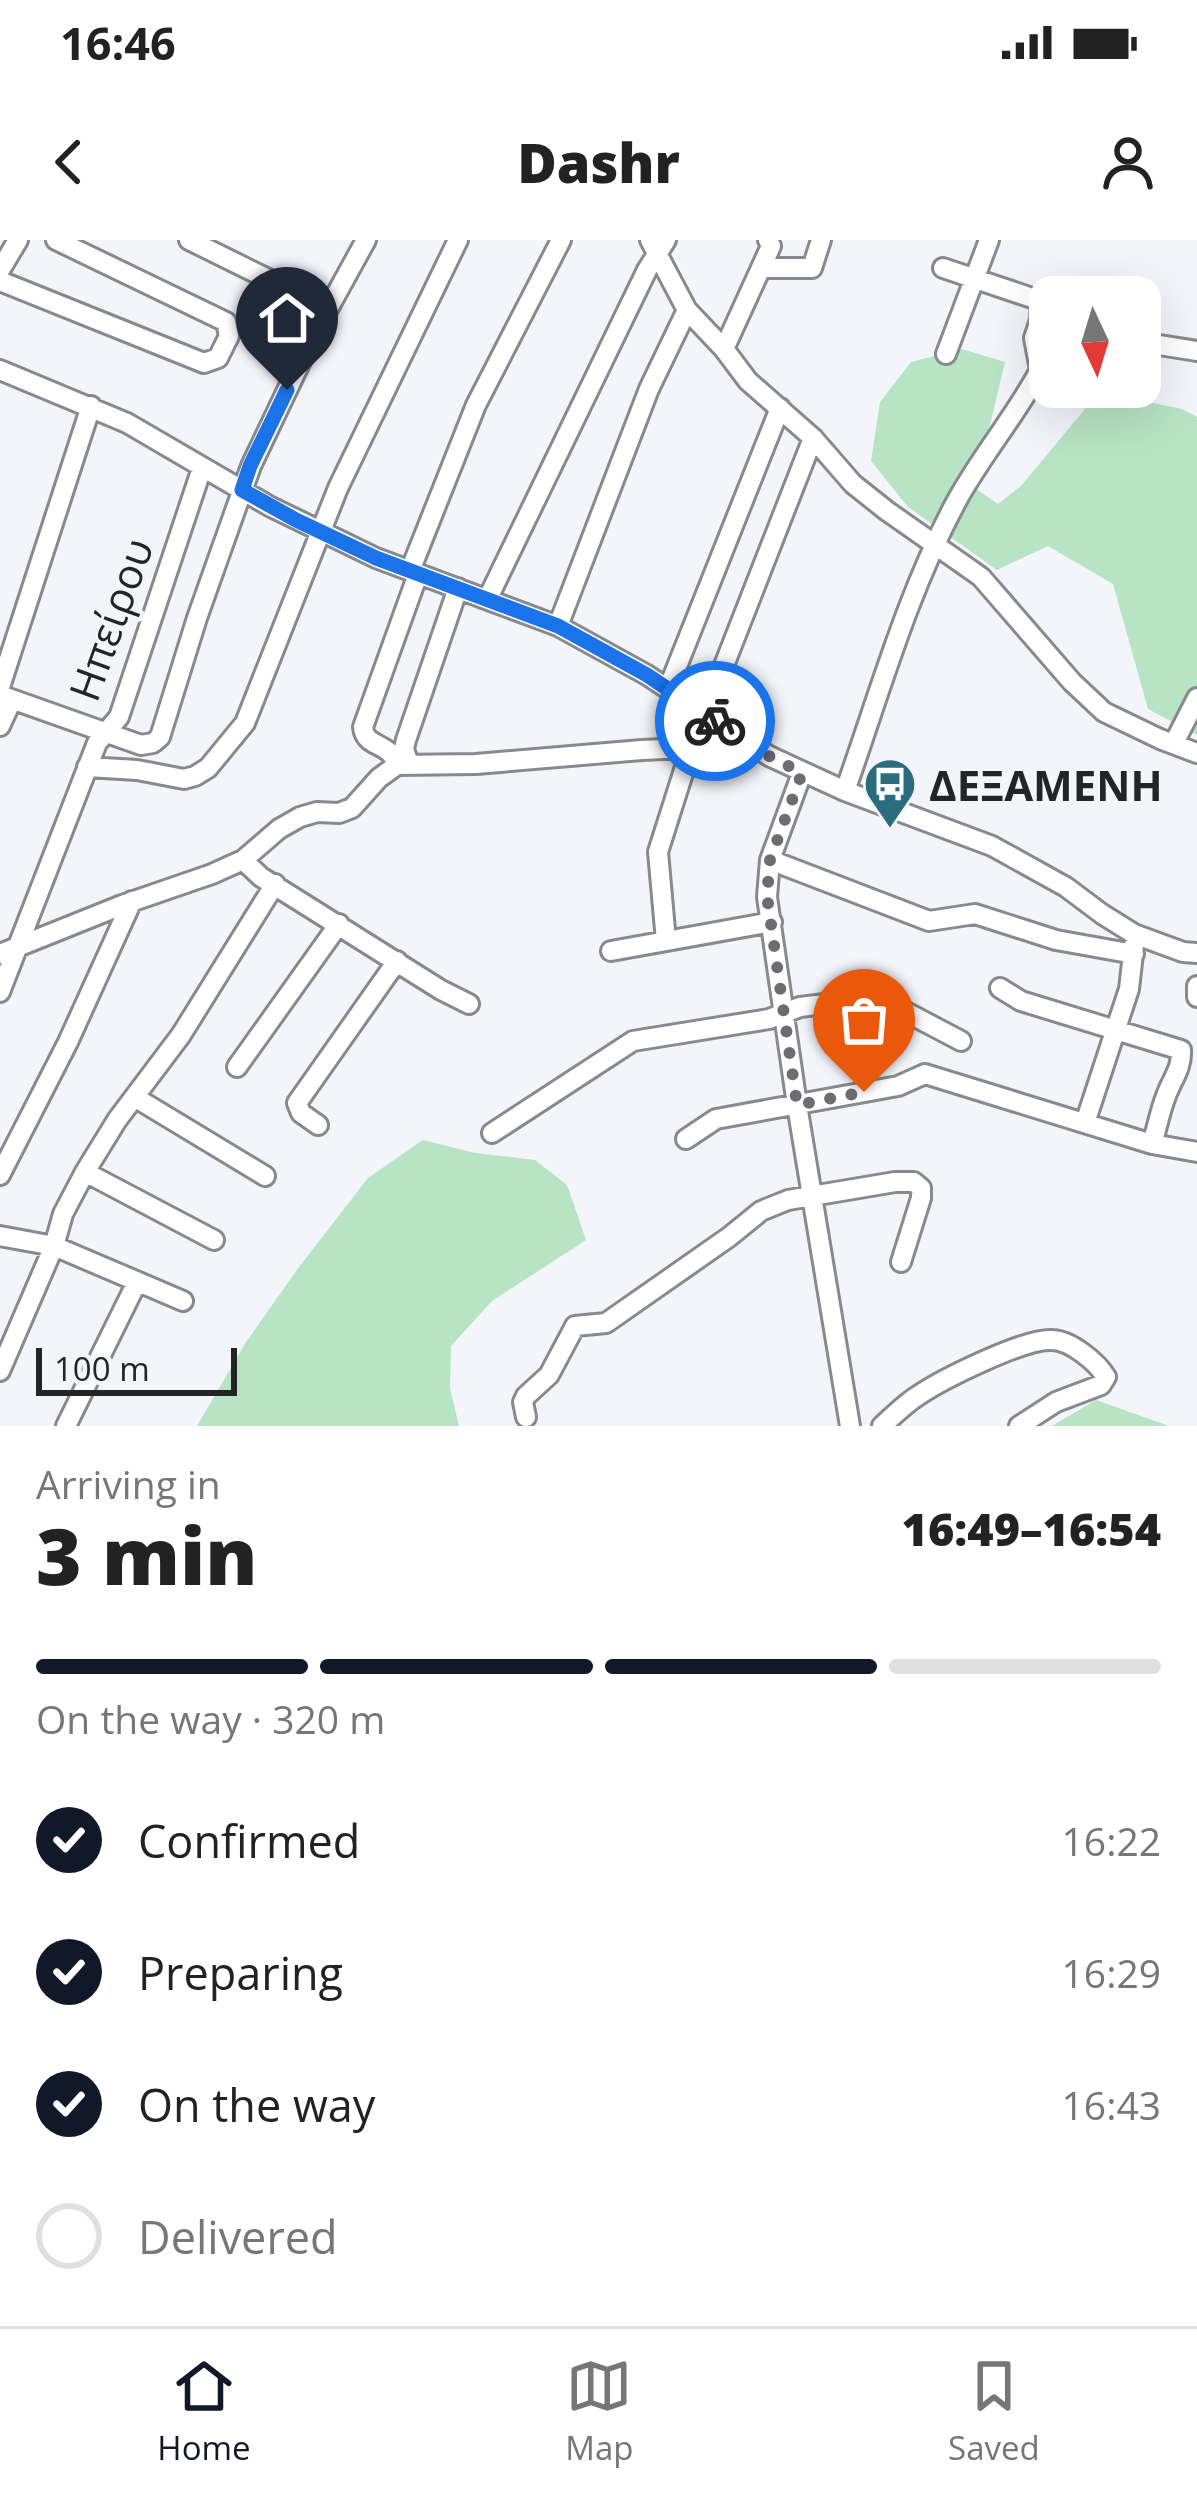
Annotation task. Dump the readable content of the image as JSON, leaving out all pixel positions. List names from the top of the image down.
{
  "streets": {
    "street": ["Ηπείρου"]
  },
  "places": {
    "bus stop": ["ΔΕΞΑΜΕΝΗ"]
  },
  "scale_bar": "100 m",
  "north": "bottom",
  "page": {
    "status": "16:46",
    "header": "Dashr",
    "scale": "100 m",
    "heading": ["3 min", "Arriving in", "16:49–16:54"],
    "bar": "On the way · 320 m",
    "list": [
      ["Confirmed", "16:22"],
      ["Preparing", "16:29"],
      ["On the way", "16:43"],
      "Delivered"
    ],
    "tabs": ["Home", "Map", "Saved"]
  }
}
